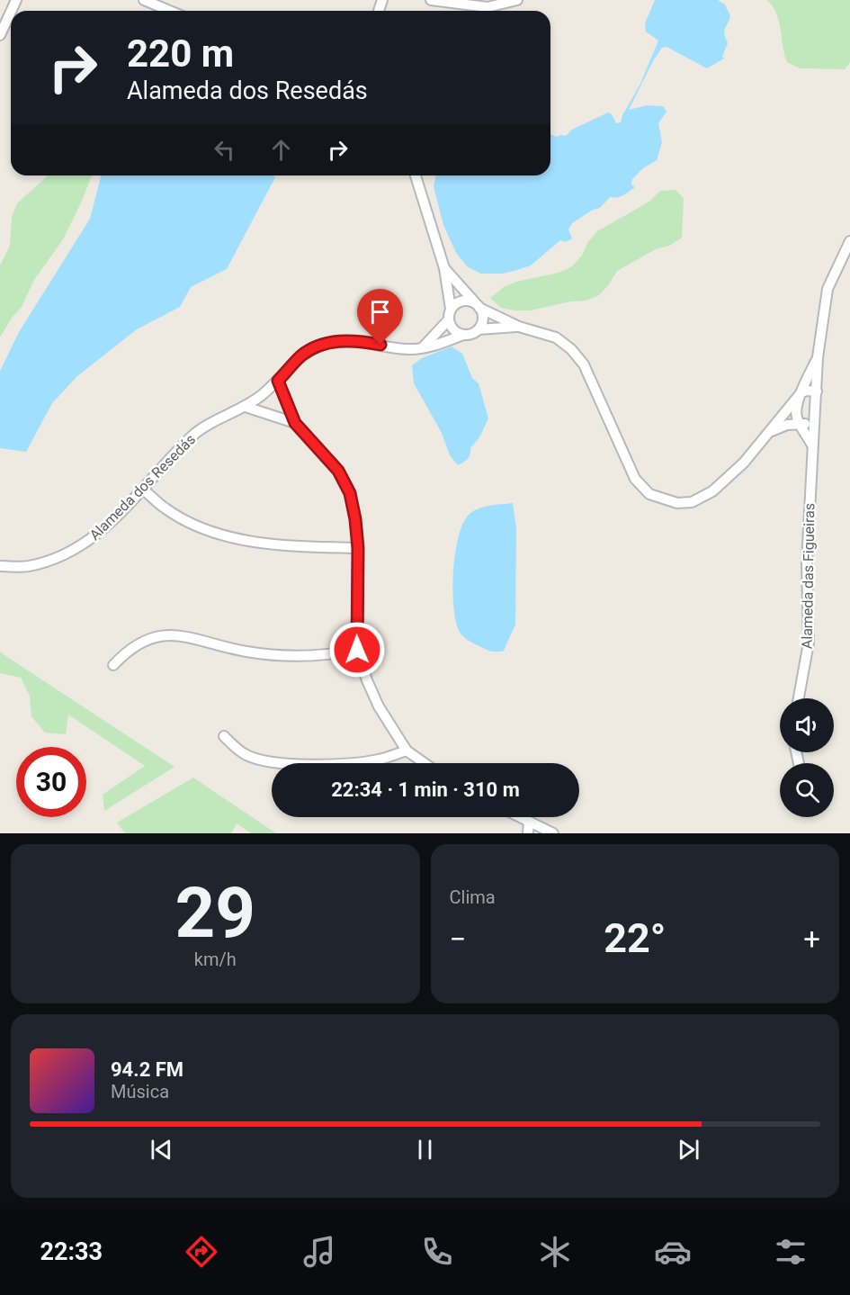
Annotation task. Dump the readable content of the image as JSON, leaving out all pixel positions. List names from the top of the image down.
{
  "streets": {
    "street": ["Alameda dos Resedás", "Alameda das Figueiras"]
  },
  "page": {
    "turn": ["220 m", "Alameda dos Resedás"],
    "limit": "30",
    "trip": "22:34 · 1 min · 310 m",
    "tile": [
      ["29", "km/h"],
      "Clima"
    ],
    "heat": ["−", "22°", "+"],
    "song": ["94.2 FM", "Música"],
    "tabs": "22:33"
  }
}
